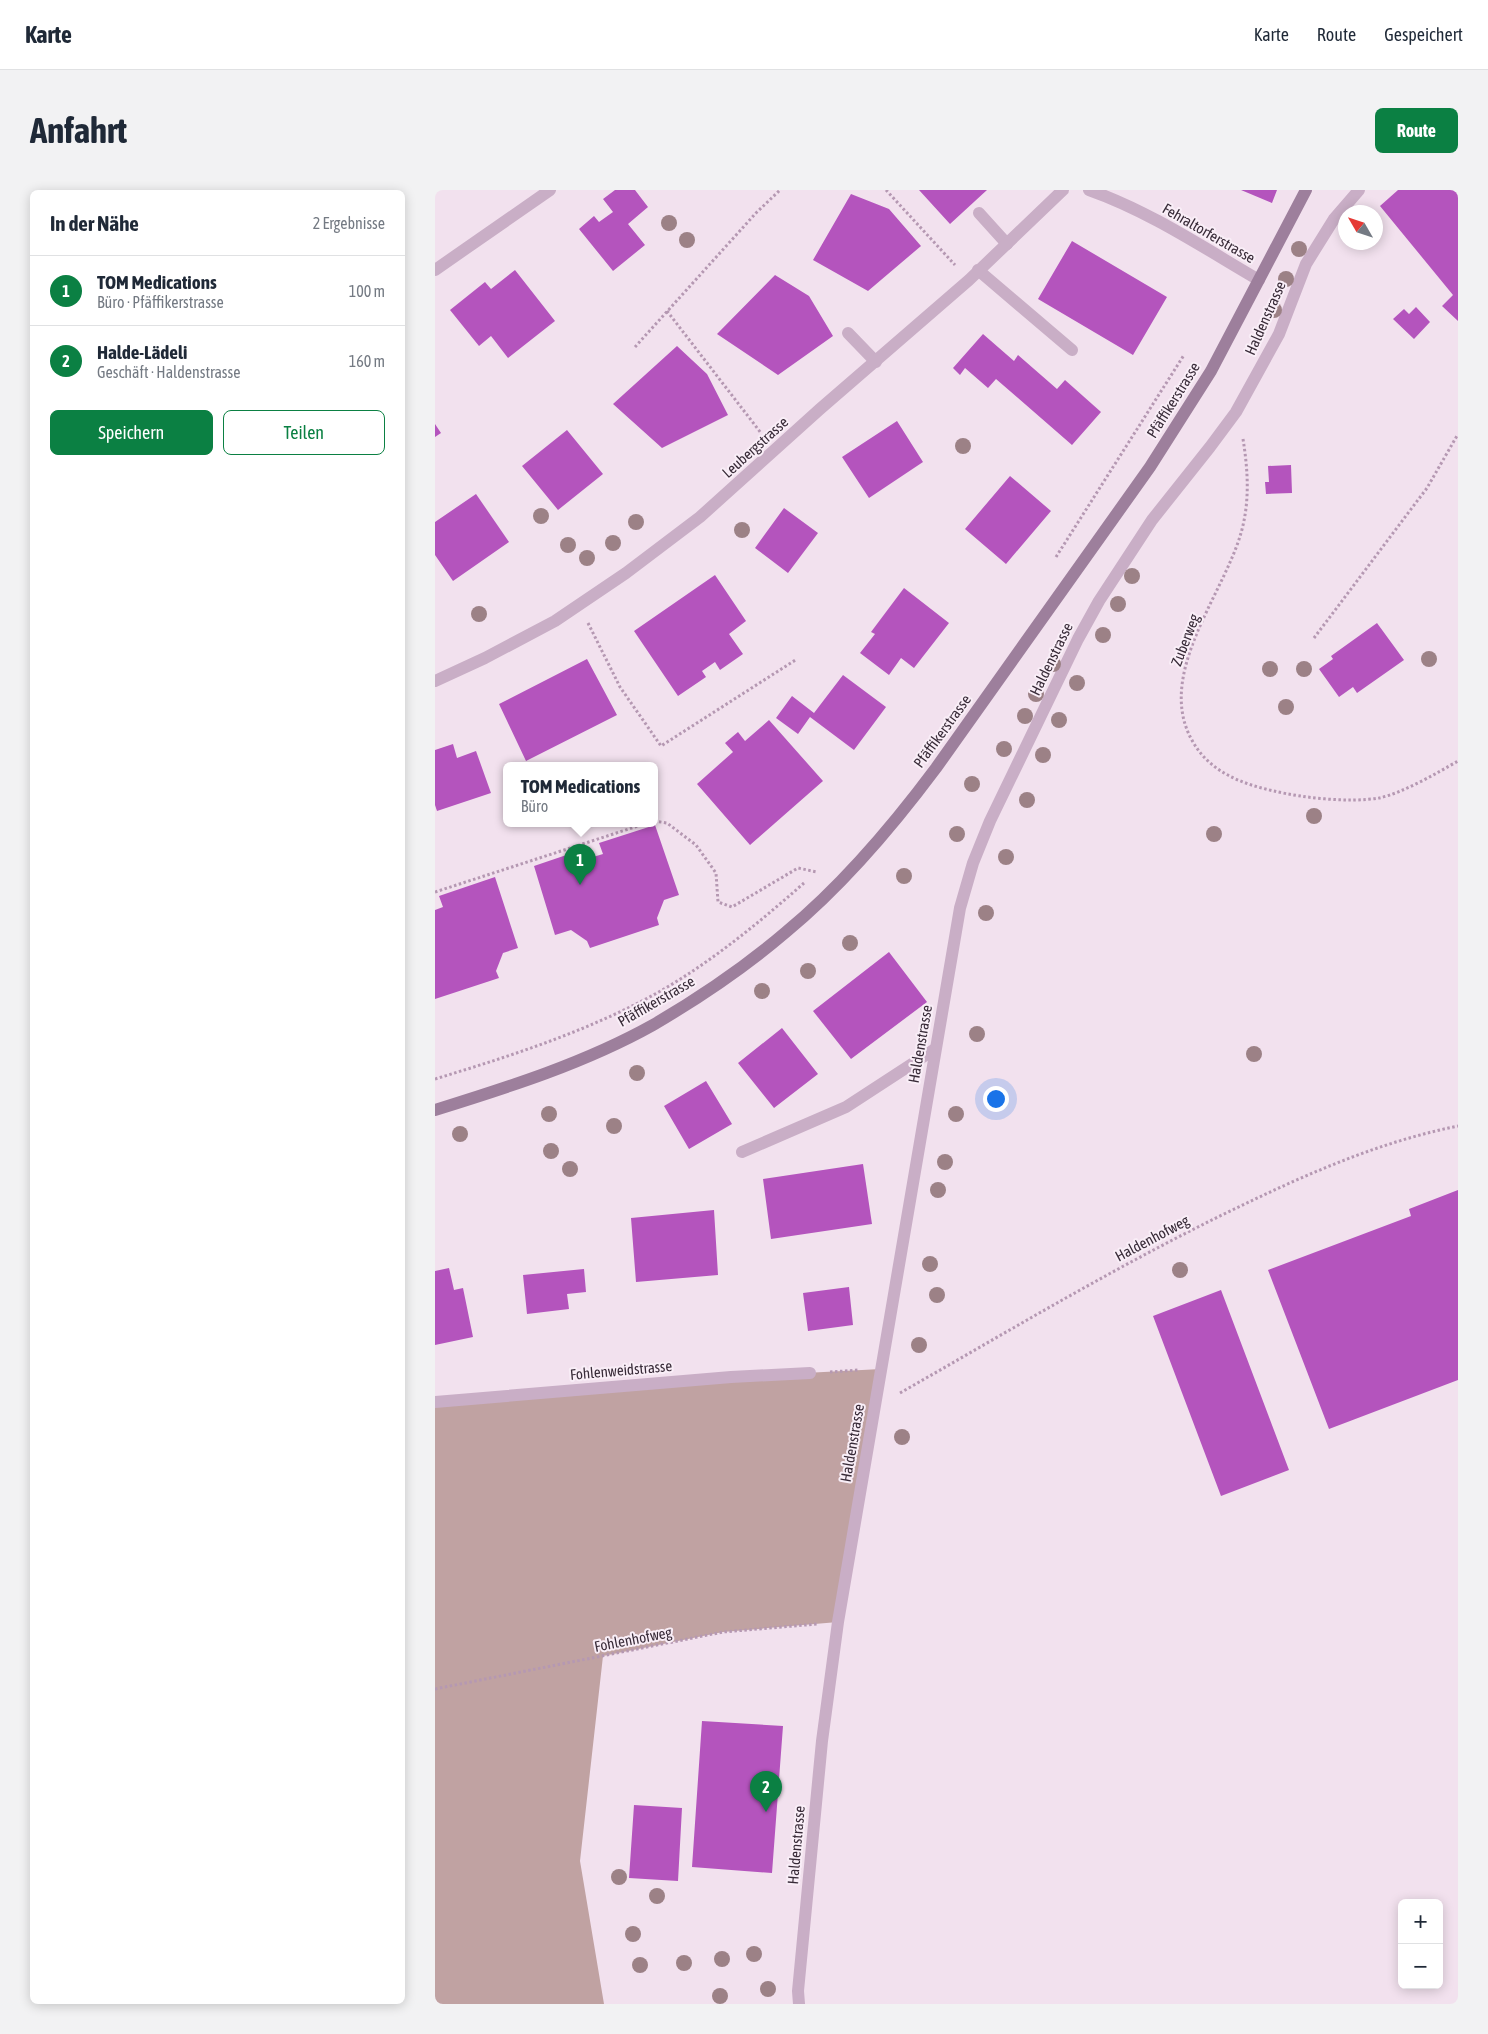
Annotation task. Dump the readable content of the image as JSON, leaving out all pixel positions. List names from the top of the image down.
{
  "streets": {
    "main road": ["Pfäffikerstrasse"],
    "street": [
      "Fehraltorferstrasse",
      "Haldenstrasse",
      "Leubergstrasse",
      "Fohlenweidstrasse"
    ],
    "path": ["Zuberweg", "Haldenhofweg", "Fohlenhofweg"]
  },
  "crossings": [
    ["Fehraltorferstrasse", "Pfäffikerstrasse"],
    ["Haldenstrasse", "Zuberweg"],
    ["Haldenstrasse", "Haldenhofweg"],
    ["Haldenstrasse", "Fohlenhofweg"]
  ],
  "north": "top left",
  "page": {
    "header": "Karte",
    "nav": ["Karte", "Route", "Gespeichert"],
    "buttons": [
      "Route",
      ["Speichern", "Teilen"]
    ],
    "title": "Anfahrt",
    "heading": ["In der Nähe", "2 Ergebnisse"],
    "list": [
      {
        "mark": "1",
        "name": "TOM Medications",
        "note": "Büro · Pfäffikerstrasse",
        "value": "100 m"
      },
      {
        "mark": "2",
        "name": "Halde-Lädeli",
        "note": "Geschäft · Haldenstrasse",
        "value": "160 m"
      }
    ],
    "popup": ["TOM Medications", "Büro"],
    "pins": ["1", "2"],
    "map_buttons": ["+", "−"]
  }
}
